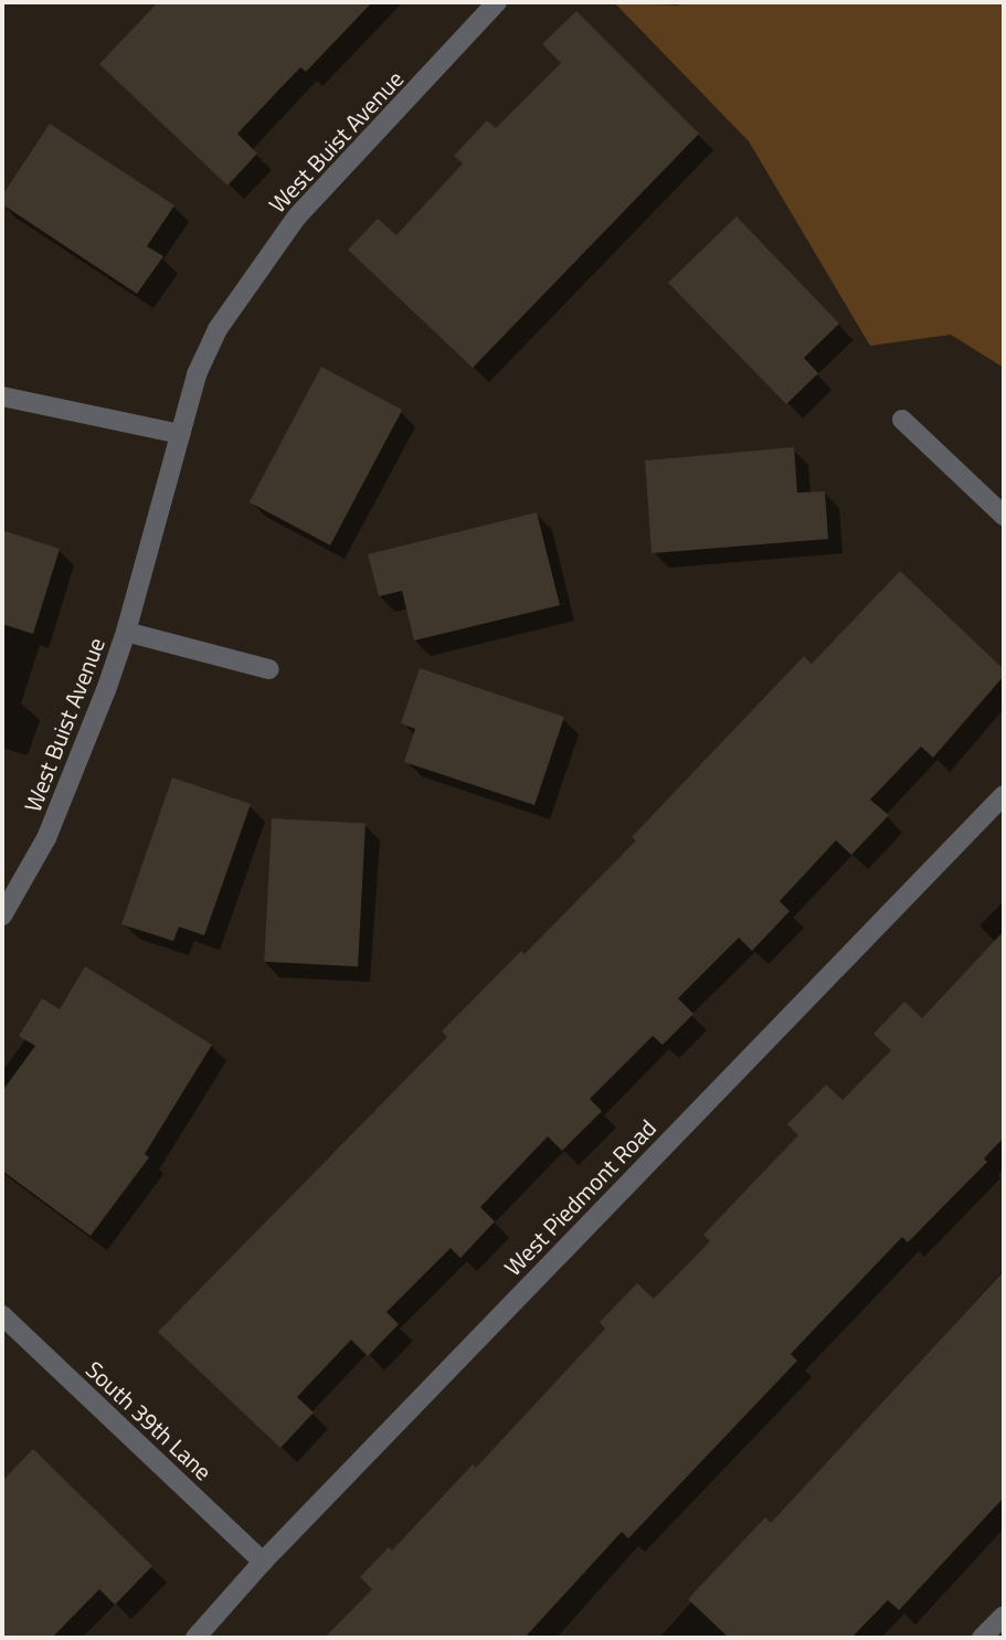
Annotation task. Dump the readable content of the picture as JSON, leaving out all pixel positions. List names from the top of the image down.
{
  "streets": {
    "street": ["West Buist Avenue", "West Piedmont Road", "South 39th Lane"]
  },
  "crossings": [
    ["West Piedmont Road", "South 39th Lane"]
  ]
}
